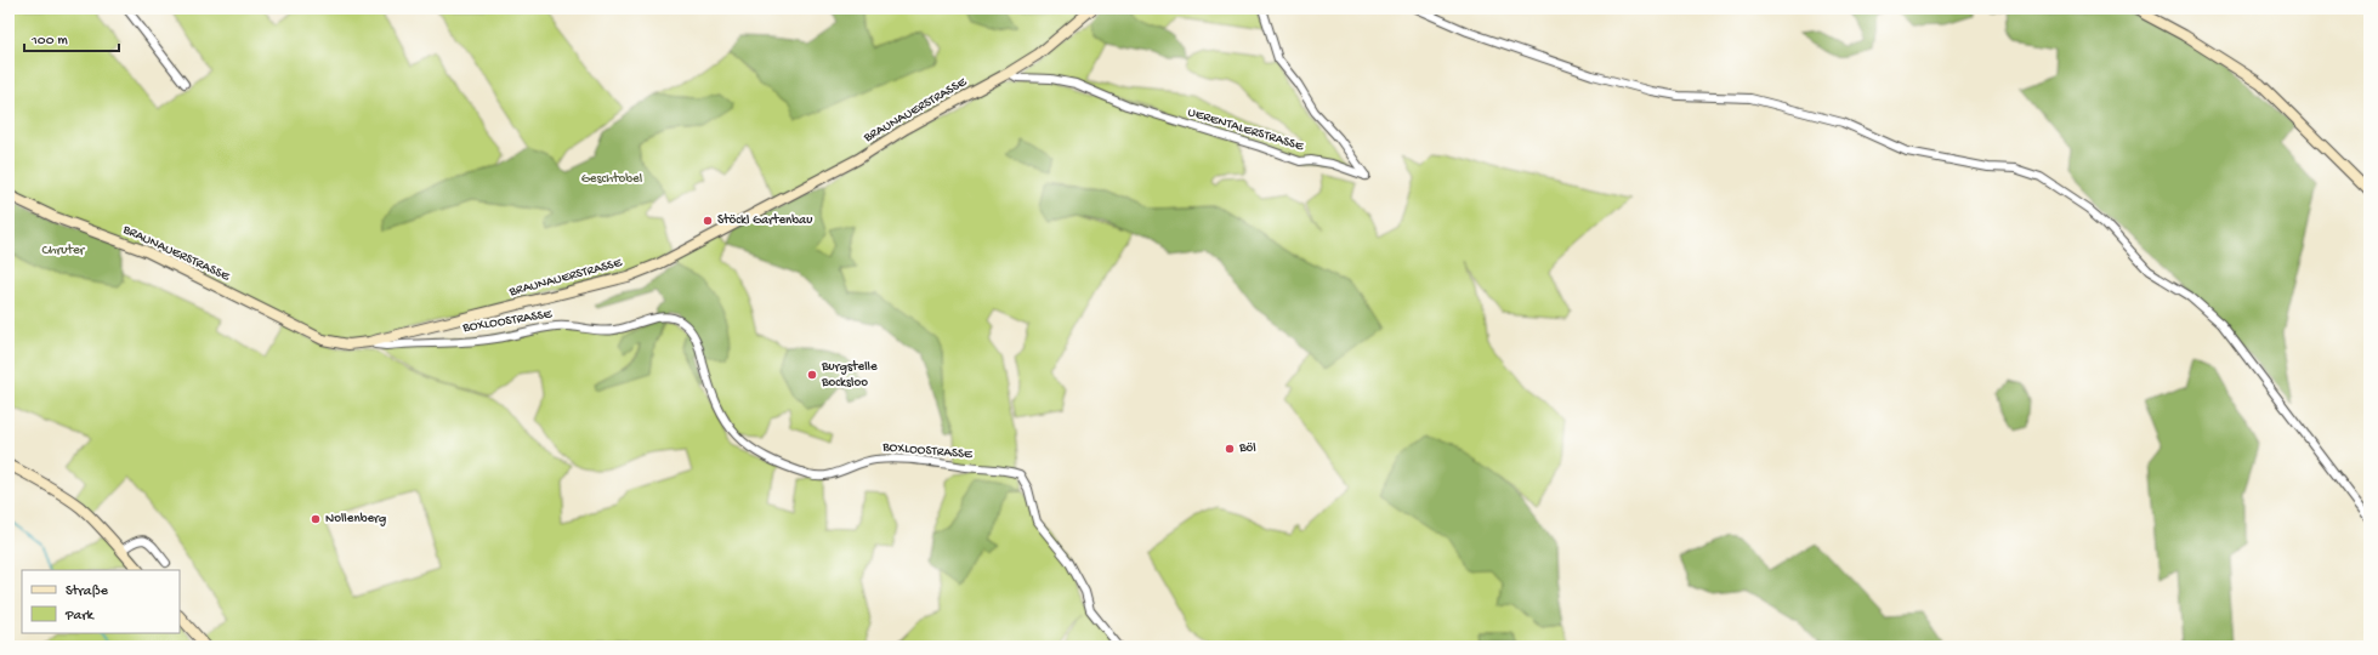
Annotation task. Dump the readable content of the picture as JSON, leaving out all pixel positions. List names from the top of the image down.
{
  "streets": {
    "street": ["BRAUNAUERSTRASSE", "UERENTALERSTRASSE", "BOXLOOSTRASSE"]
  },
  "crossings": [
    ["BRAUNAUERSTRASSE", "UERENTALERSTRASSE"],
    ["BRAUNAUERSTRASSE", "BOXLOOSTRASSE"]
  ],
  "parks": ["Geschtobel", "Chruter"],
  "places": [
    "Stöckl Gartenbau",
    "Burgstelle Bocksloo",
    "Böl",
    "Nollenberg"
  ],
  "legend": ["Straße", "Park"],
  "scale_bar": "100 m"
}
